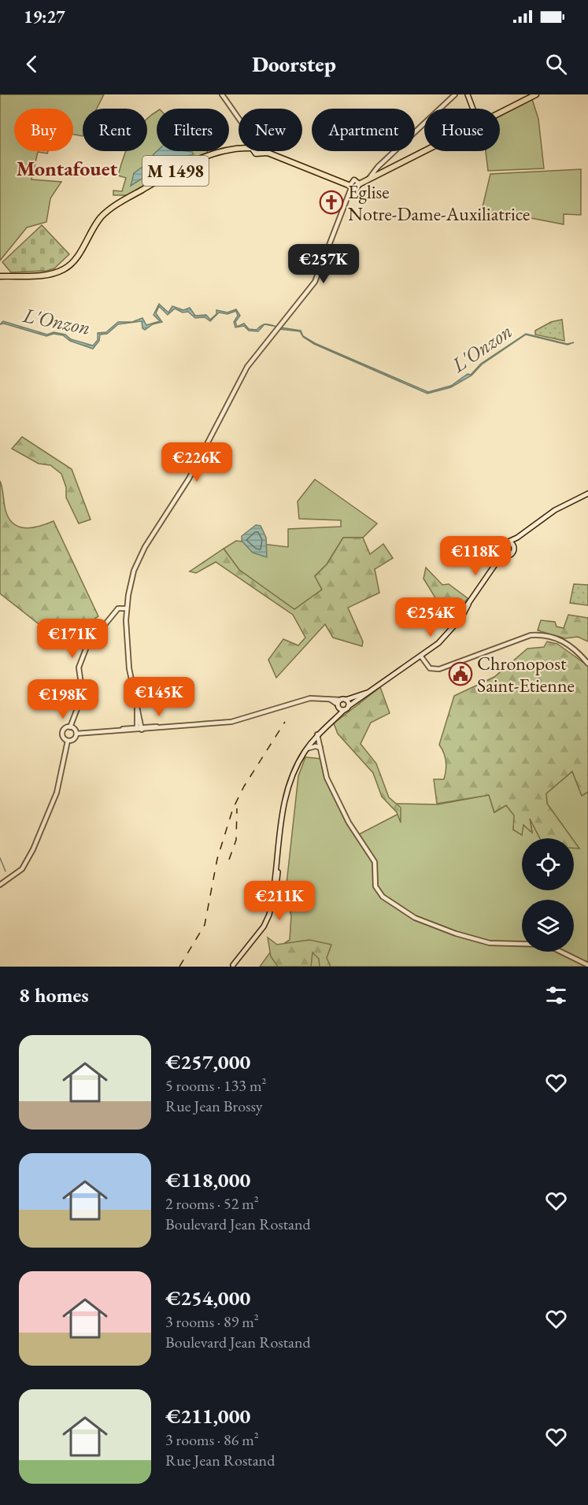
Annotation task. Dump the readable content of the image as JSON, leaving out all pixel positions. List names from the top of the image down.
{
  "streets": {
    "main road": ["M 1498"]
  },
  "districts": ["Montafouet"],
  "water": ["L'Onzon"],
  "places": {
    "church": ["Église Notre-Dame-Auxiliatrice"],
    "public building": ["Chronopost Saint-Etienne"]
  },
  "page": {
    "status": "19:27",
    "header": "Doorstep",
    "chip": [
      "Buy",
      "Rent",
      "Filters",
      "New",
      "Apartment",
      "House"
    ],
    "price": [
      "€257K",
      "€226K",
      "€118K",
      "€254K",
      "€171K",
      "€145K",
      "€198K",
      "€211K"
    ],
    "heading": "8 homes",
    "list": [
      {
        "name": "€257,000",
        "note": "5 rooms · 133 m² · Rue Jean Brossy"
      },
      {
        "name": "€118,000",
        "note": "2 rooms · 52 m² · Boulevard Jean Rostand"
      },
      {
        "name": "€254,000",
        "note": "3 rooms · 89 m² · Boulevard Jean Rostand"
      },
      {
        "name": "€211,000",
        "note": "3 rooms · 86 m² · Rue Jean Rostand"
      }
    ]
  }
}
